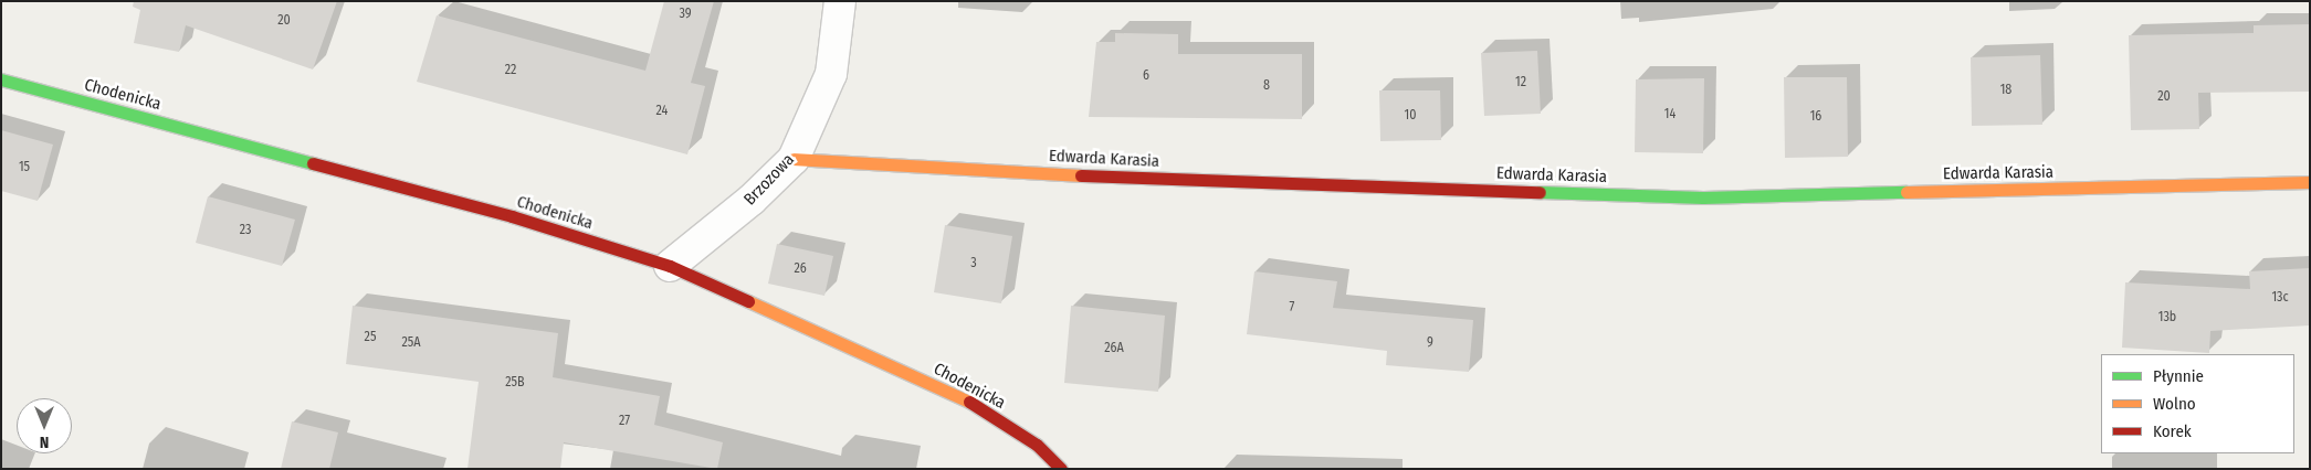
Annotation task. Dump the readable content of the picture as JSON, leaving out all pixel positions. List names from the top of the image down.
{
  "streets": {
    "street": ["Chodenicka", "Edwarda Karasia", "Brzozowa"]
  },
  "crossings": [
    ["Chodenicka", "Brzozowa"],
    ["Edwarda Karasia", "Brzozowa"]
  ],
  "house_numbers": [
    "39",
    "20",
    "22",
    "6",
    "12",
    "8",
    "18",
    "20",
    "24",
    "14",
    "10",
    "16",
    "15",
    "23",
    "3",
    "26",
    "13c",
    "7",
    "13b",
    "25",
    "25A",
    "9",
    "26A",
    "25B",
    "27"
  ],
  "legend": ["Płynnie", "Wolno", "Korek"],
  "north": "bottom"
}
